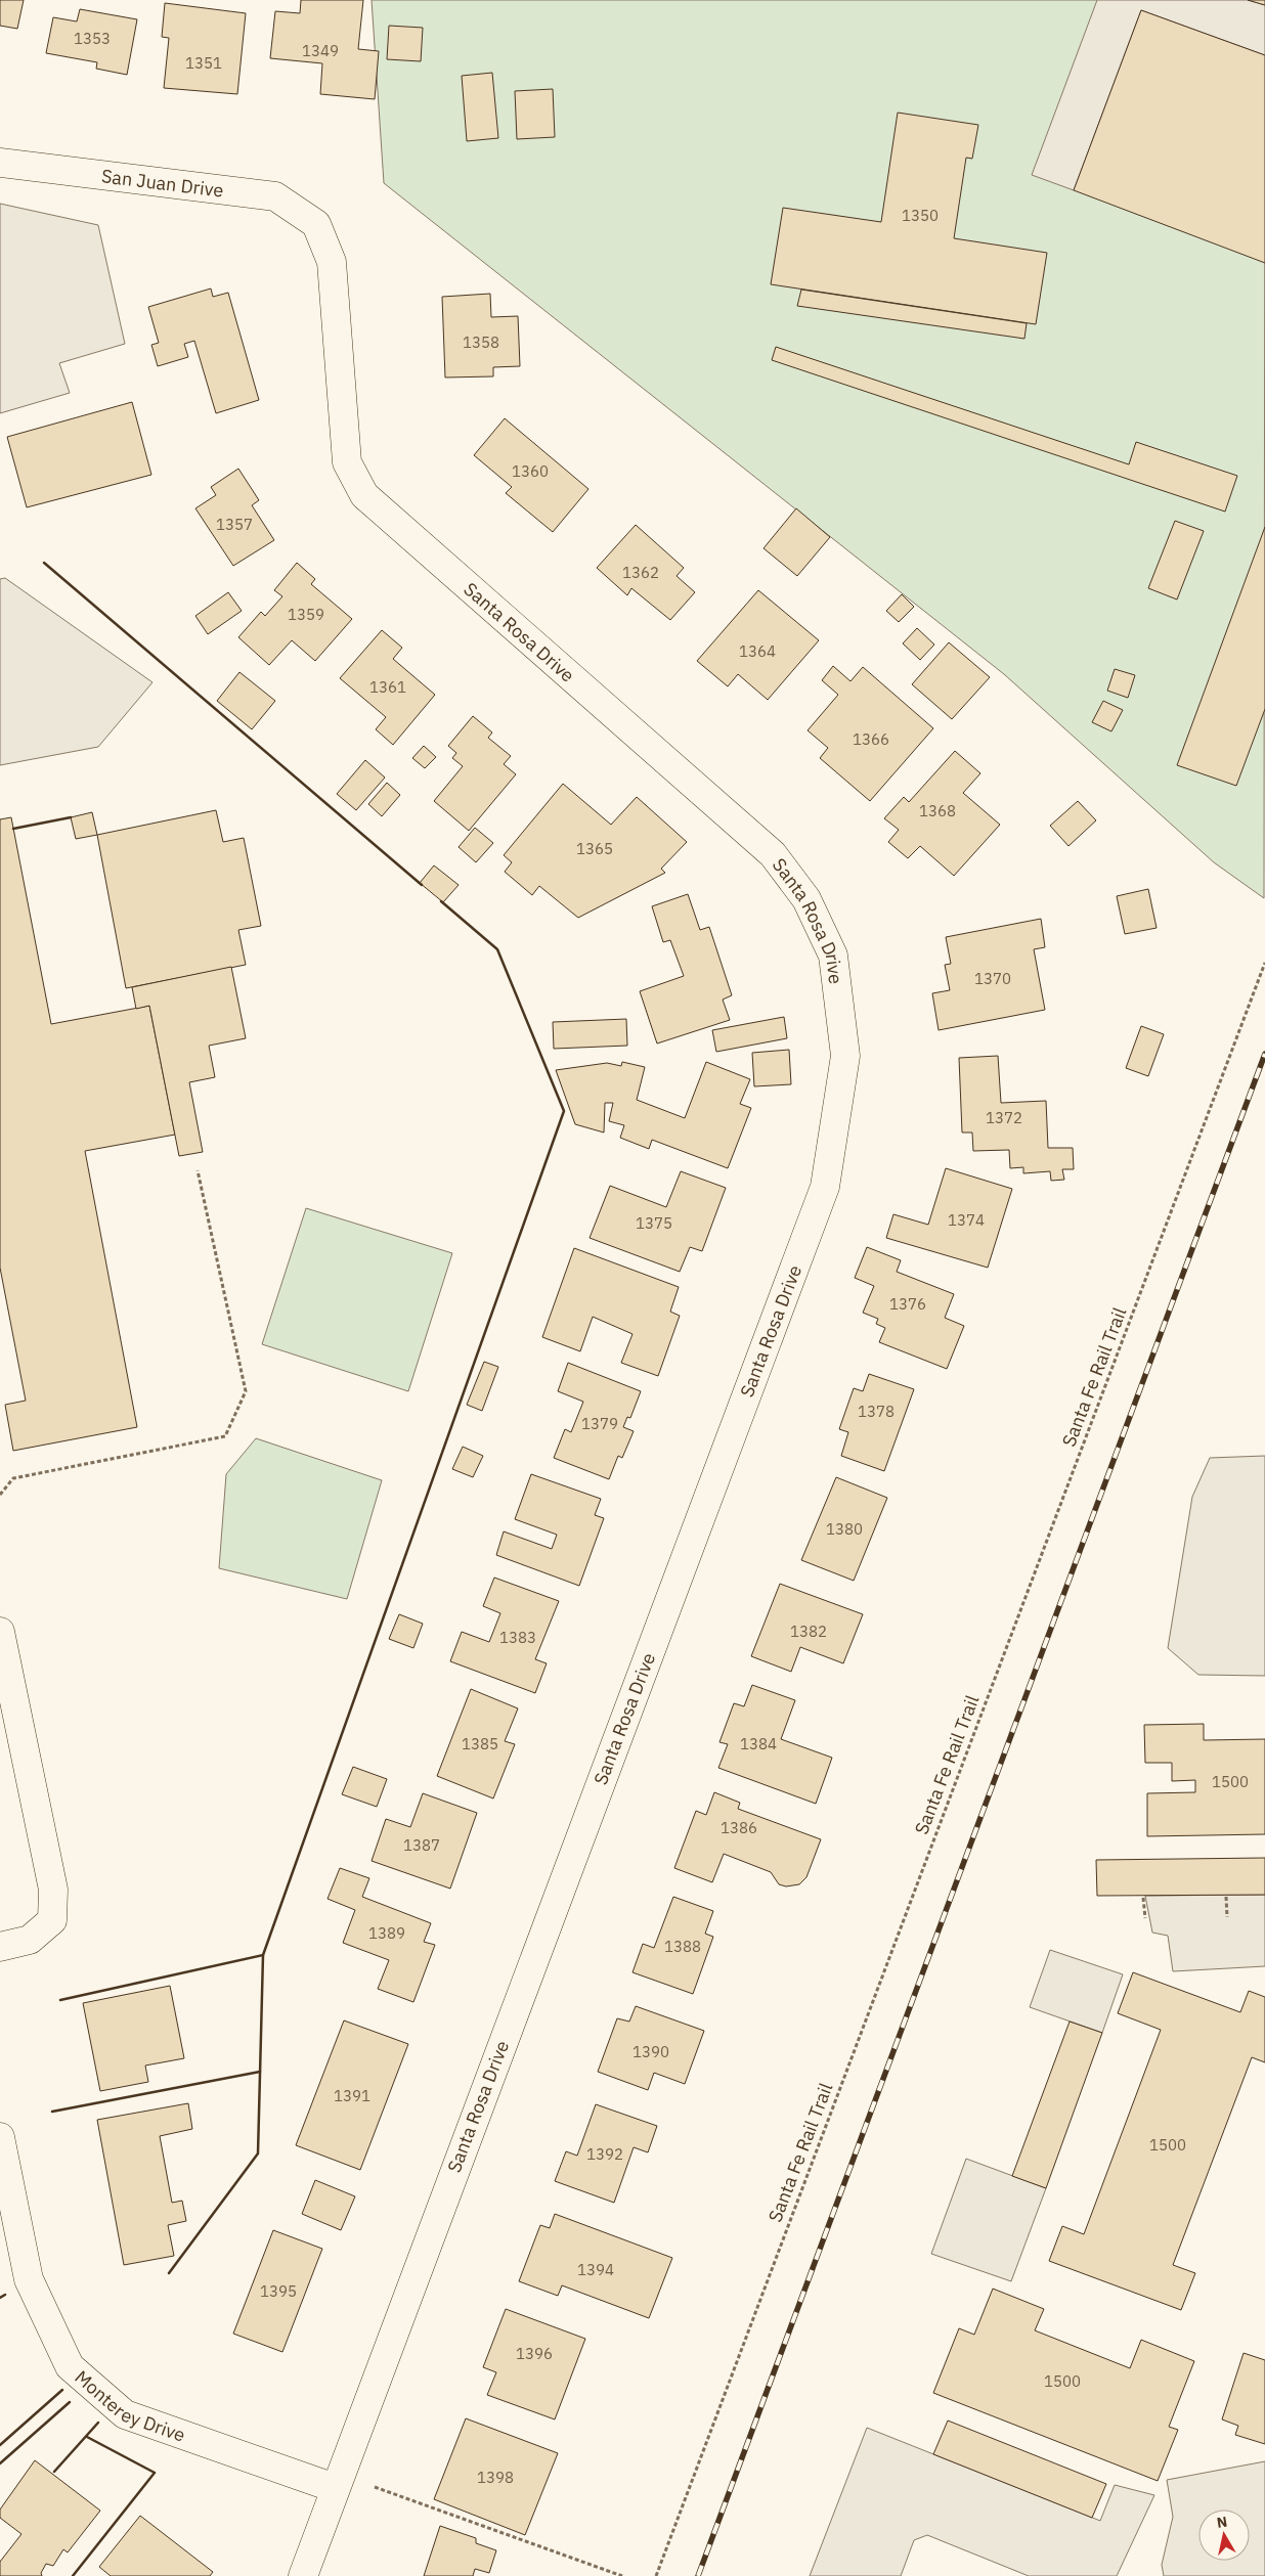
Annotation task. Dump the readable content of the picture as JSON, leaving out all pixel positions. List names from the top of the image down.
{
  "streets": {
    "street": ["San Juan Drive", "Santa Rosa Drive", "Monterey Drive"],
    "path": ["Santa Fe Rail Trail"]
  },
  "crossings": [
    ["San Juan Drive", "Santa Rosa Drive"],
    ["Santa Rosa Drive", "Monterey Drive"]
  ],
  "house_numbers": [
    "1353",
    "1349",
    "1351",
    "1350",
    "1358",
    "1360",
    "1357",
    "1362",
    "1359",
    "1364",
    "1361",
    "1366",
    "1368",
    "1365",
    "1370",
    "1372",
    "1374",
    "1375",
    "1376",
    "1378",
    "1379",
    "1380",
    "1382",
    "1383",
    "1385",
    "1384",
    "1500",
    "1386",
    "1387",
    "1389",
    "1388",
    "1390",
    "1391",
    "1500",
    "1392",
    "1394",
    "1395",
    "1396",
    "1500",
    "1398"
  ],
  "north": "top"
}
